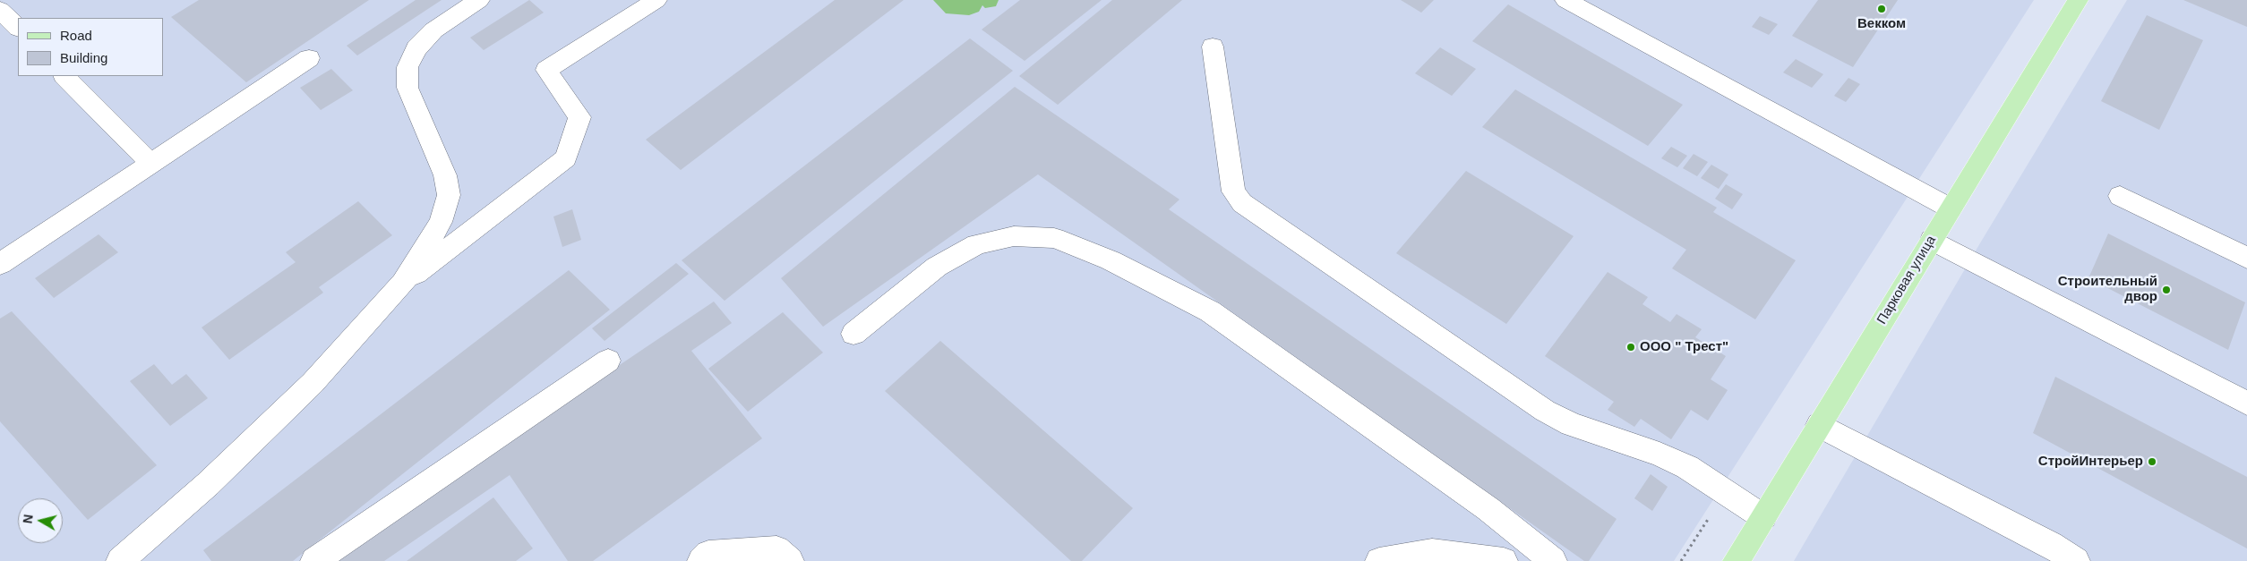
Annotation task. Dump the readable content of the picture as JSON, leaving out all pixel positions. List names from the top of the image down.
{
  "streets": {
    "main road": ["Парковая улица"]
  },
  "places": [
    "Векком",
    "Строительный двор",
    "ООО \" Трест\"",
    "СтройИнтерьер"
  ],
  "legend": ["Road", "Building"],
  "north": "left"
}
